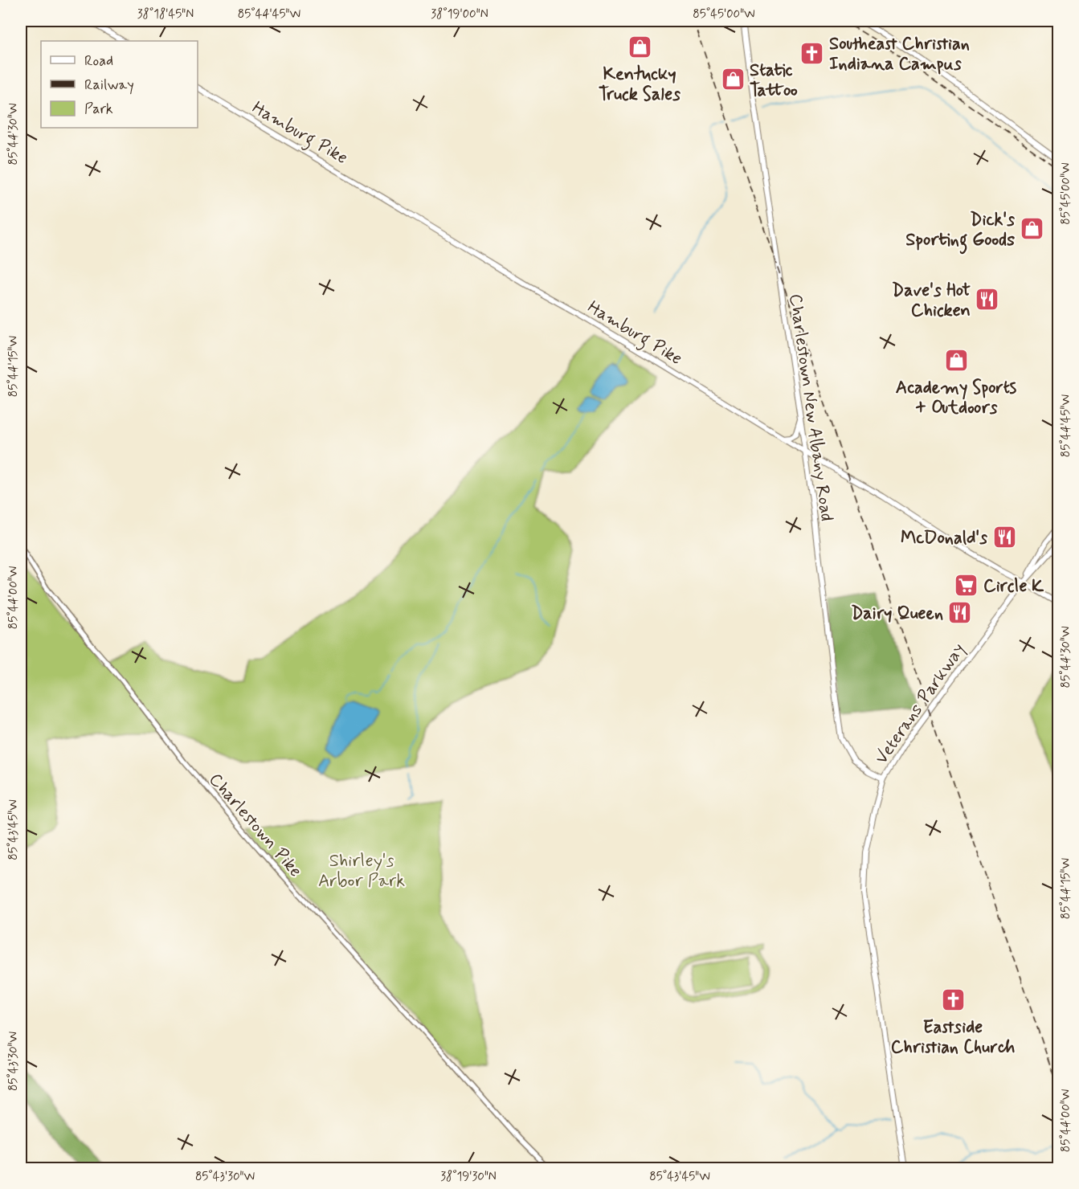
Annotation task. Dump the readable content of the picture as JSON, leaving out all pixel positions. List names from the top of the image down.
{
  "streets": {
    "main road": ["Hamburg Pike", "Charlestown New Albany Road", "Veterans Parkway"],
    "street": ["Charlestown Pike"]
  },
  "crossings": [
    ["Hamburg Pike", "Charlestown New Albany Road"],
    ["Hamburg Pike", "Veterans Parkway"],
    ["Charlestown New Albany Road", "Veterans Parkway"]
  ],
  "parks": ["Shirley's Arbor Park"],
  "places": {
    "shop": [
      "Kentucky Truck Sales",
      "Static Tattoo",
      "Dick's Sporting Goods",
      "Academy Sports + Outdoors"
    ],
    "church": ["Southeast Christian Indiana Campus", "Eastside Christian Church"],
    "restaurant": ["Dave's Hot Chicken", "McDonald's", "Dairy Queen"],
    "supermarket": ["Circle K"]
  },
  "legend": ["Road", "Railway", "Park"],
  "coordinates": [
    "38°18'45\"N",
    "85°44'45\"W",
    "38°19'00\"N",
    "85°45'00\"W",
    "85°44'30\"W",
    "85°44'15\"W",
    "85°44'00\"W",
    "85°43'45\"W",
    "85°43'30\"W",
    "38°19'30\"N"
  ]
}
